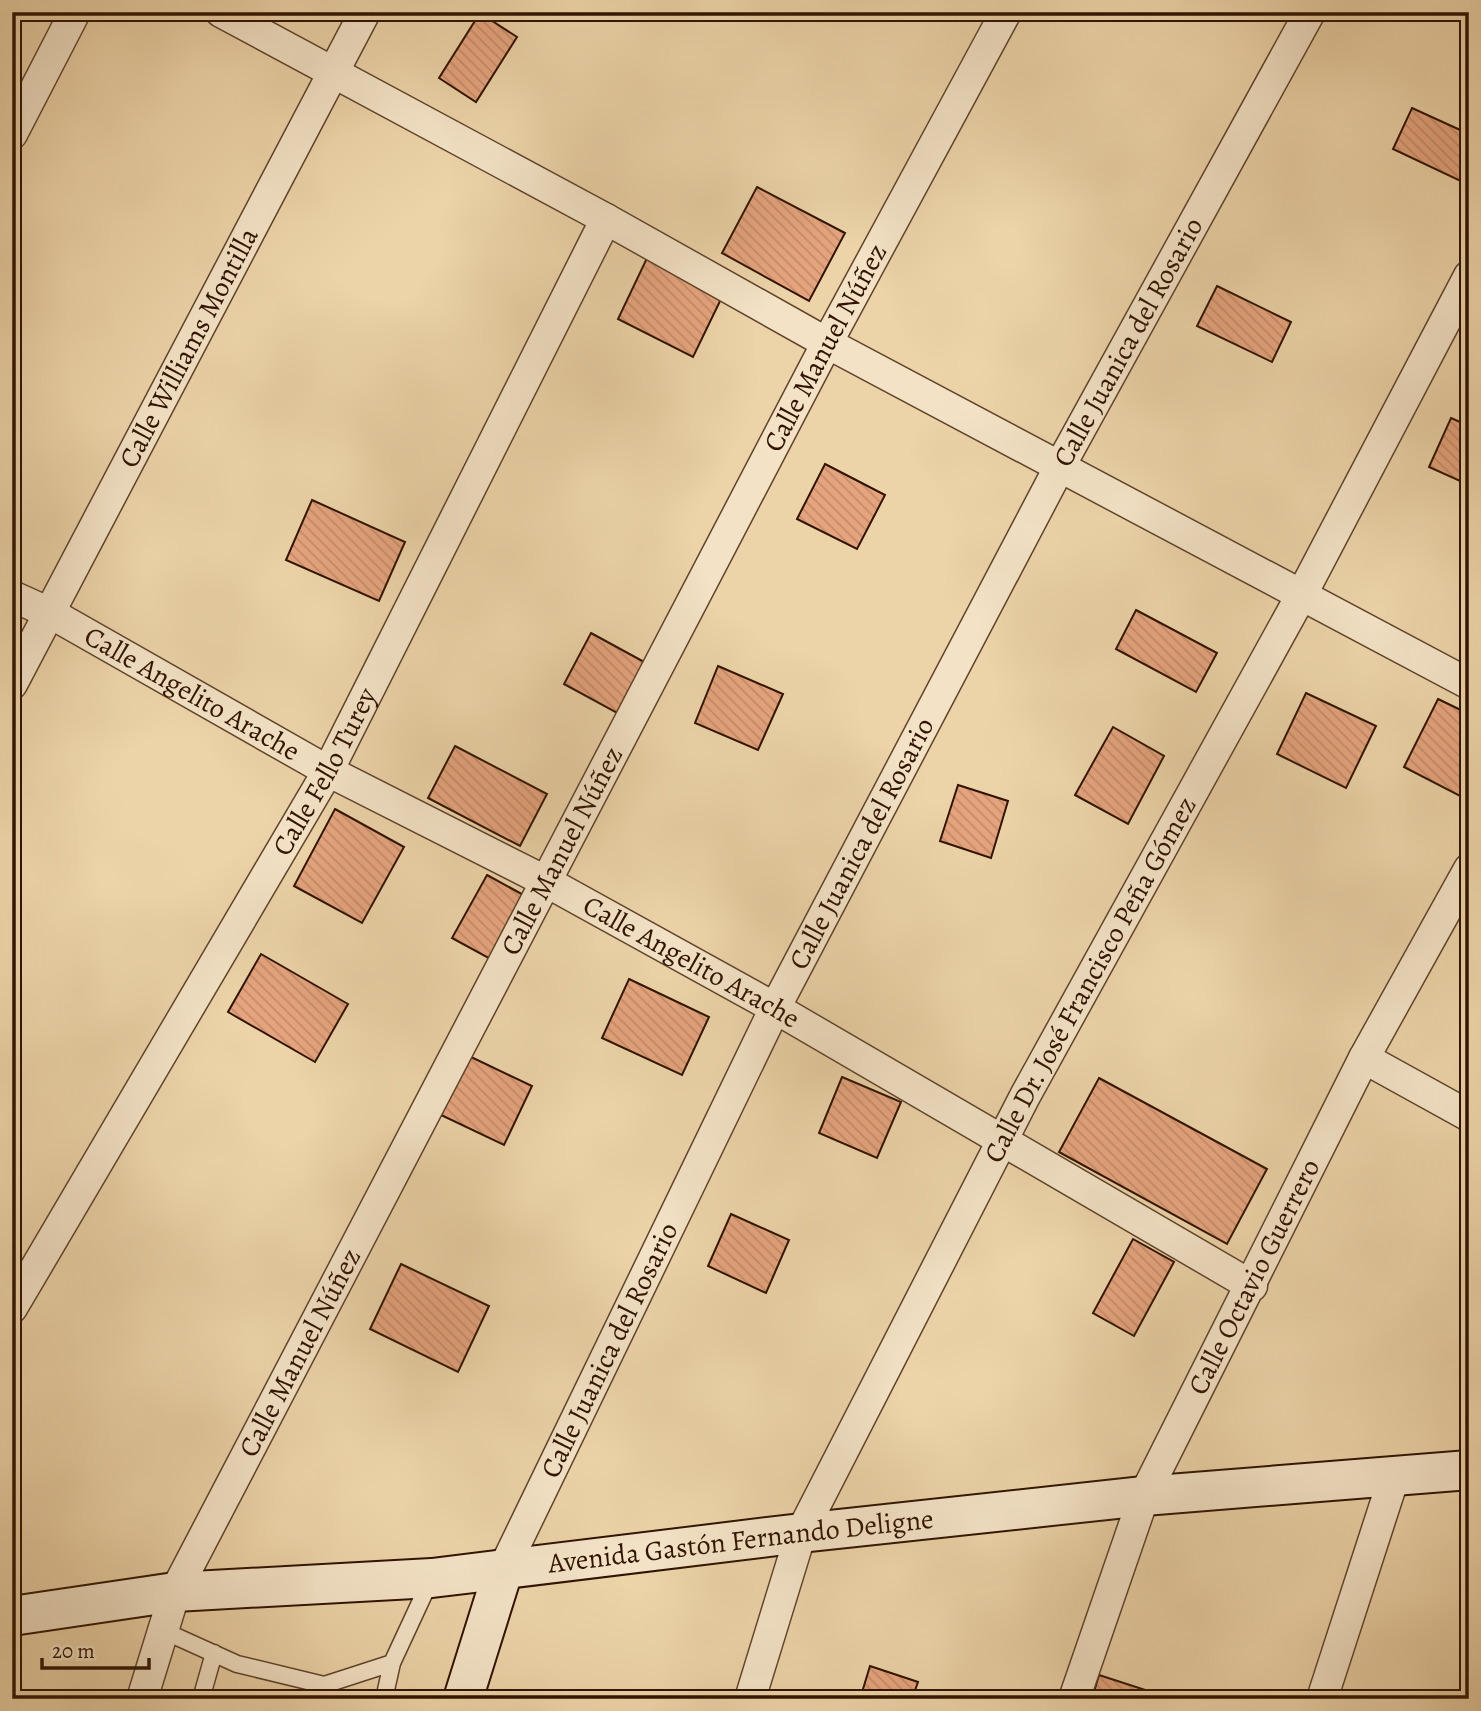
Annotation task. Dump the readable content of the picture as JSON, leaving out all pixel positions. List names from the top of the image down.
{
  "streets": {
    "street": [
      "Calle Juanica del Rosario",
      "Calle Manuel Núñez",
      "Calle Williams Montilla",
      "Calle Angelito Arache",
      "Calle Fello Turey",
      "Calle Dr. José Francisco Peña Gómez",
      "Calle Octavio Guerrero",
      "Avenida Gastón Fernando Deligne"
    ]
  },
  "crossings": [
    ["Calle Juanica del Rosario", "Calle Angelito Arache"],
    ["Calle Juanica del Rosario", "Avenida Gastón Fernando Deligne"],
    ["Calle Manuel Núñez", "Calle Angelito Arache"],
    ["Calle Manuel Núñez", "Avenida Gastón Fernando Deligne"],
    ["Calle Williams Montilla", "Calle Angelito Arache"],
    ["Calle Angelito Arache", "Calle Fello Turey"],
    ["Calle Angelito Arache", "Calle Dr. José Francisco Peña Gómez"],
    ["Calle Angelito Arache", "Calle Octavio Guerrero"],
    ["Calle Dr. José Francisco Peña Gómez", "Avenida Gastón Fernando Deligne"],
    ["Calle Octavio Guerrero", "Avenida Gastón Fernando Deligne"]
  ],
  "scale_bar": "20 m"
}
